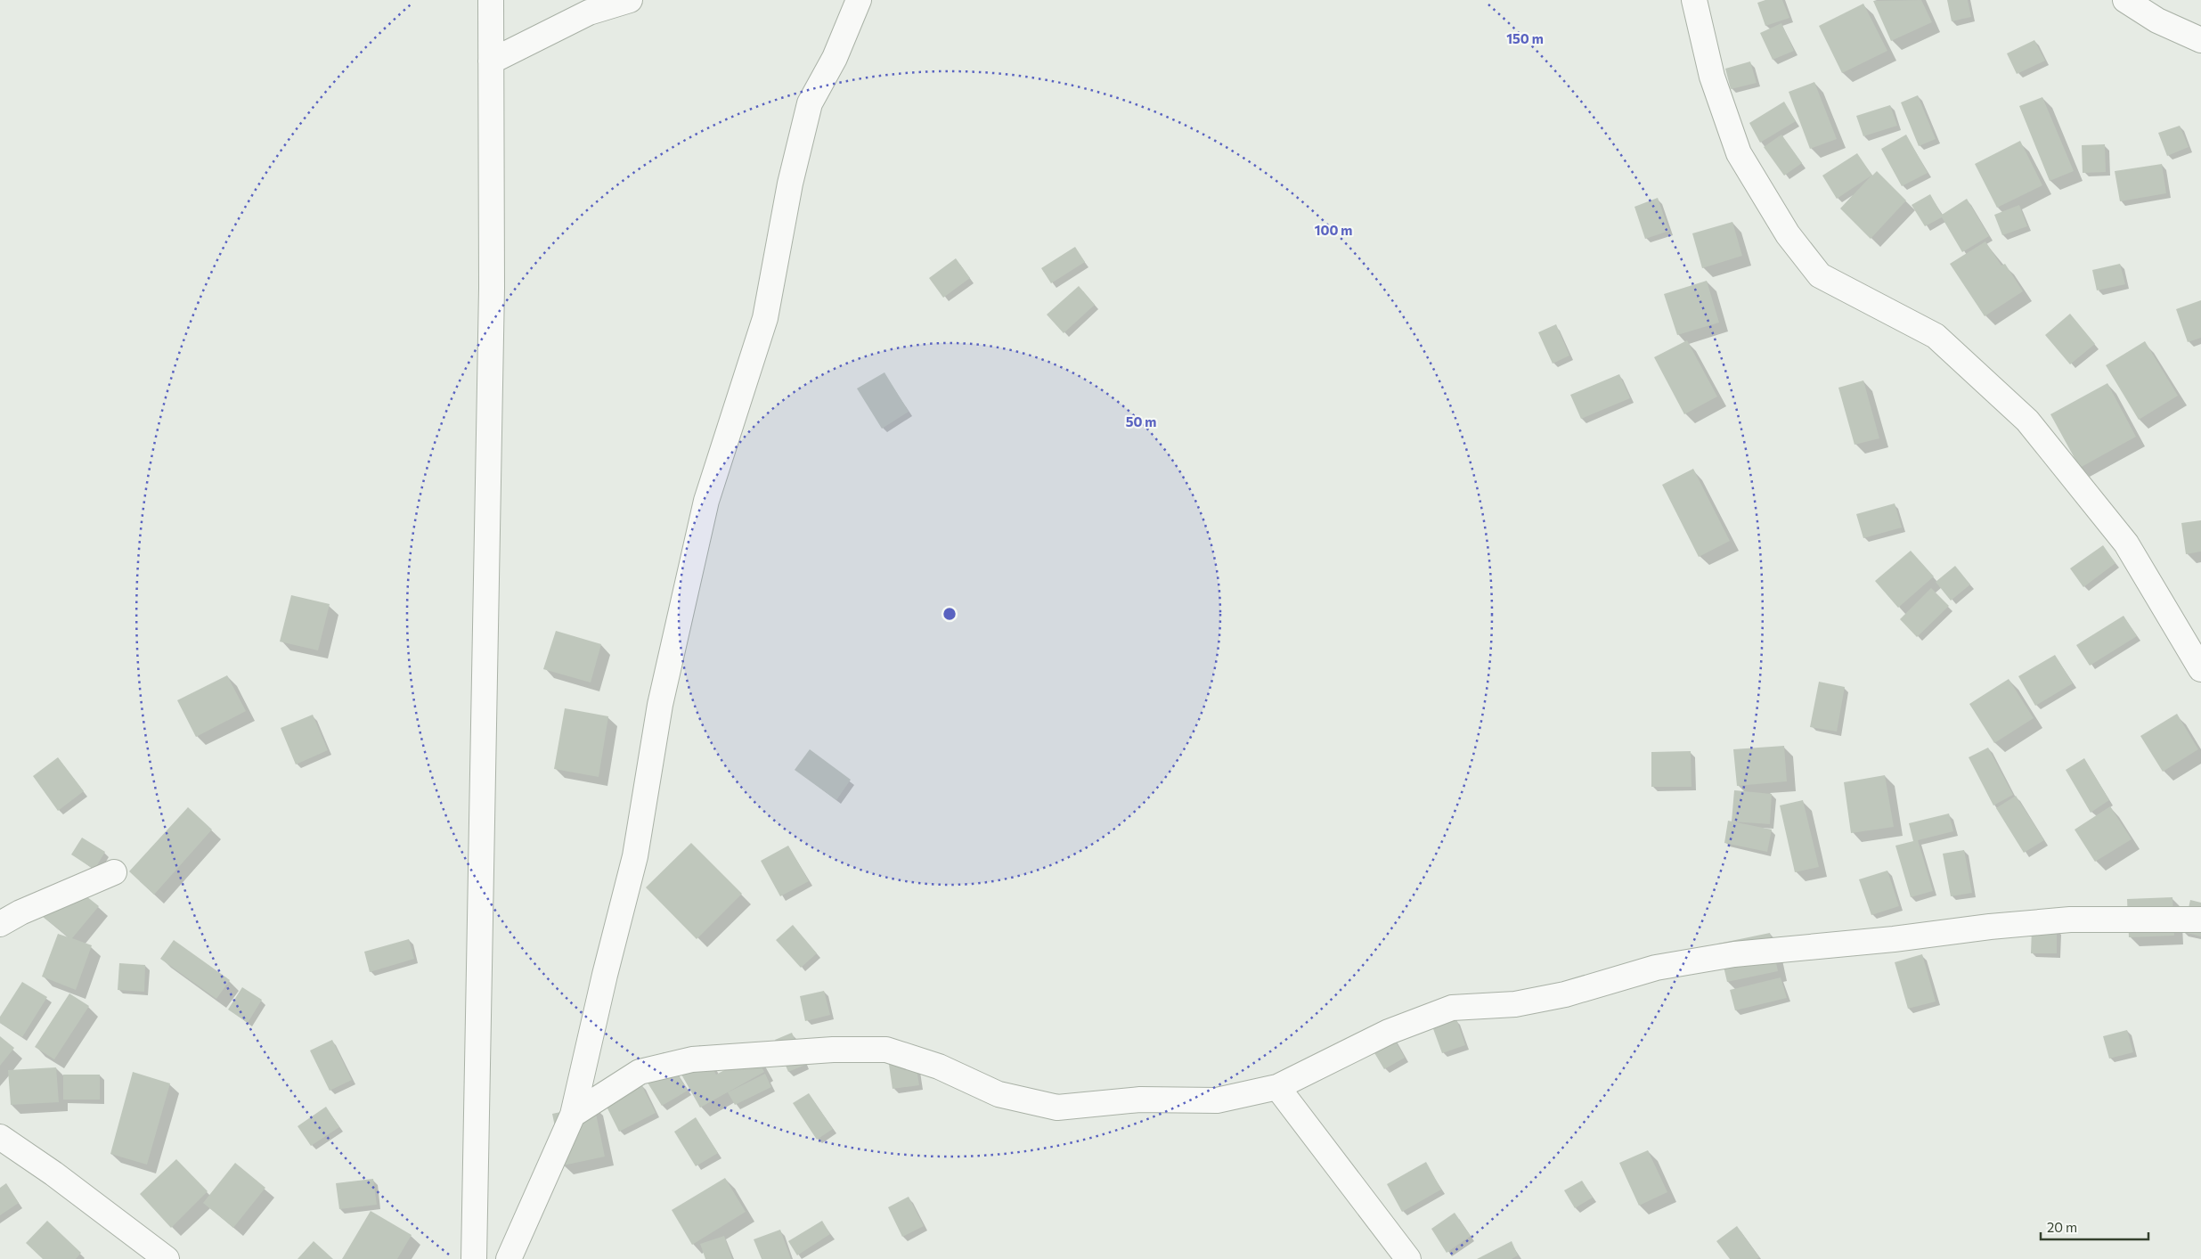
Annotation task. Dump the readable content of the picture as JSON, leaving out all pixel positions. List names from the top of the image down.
{
  "scale_bar": "20 m",
  "rings": ["150 m", "100 m", "50 m"]
}
